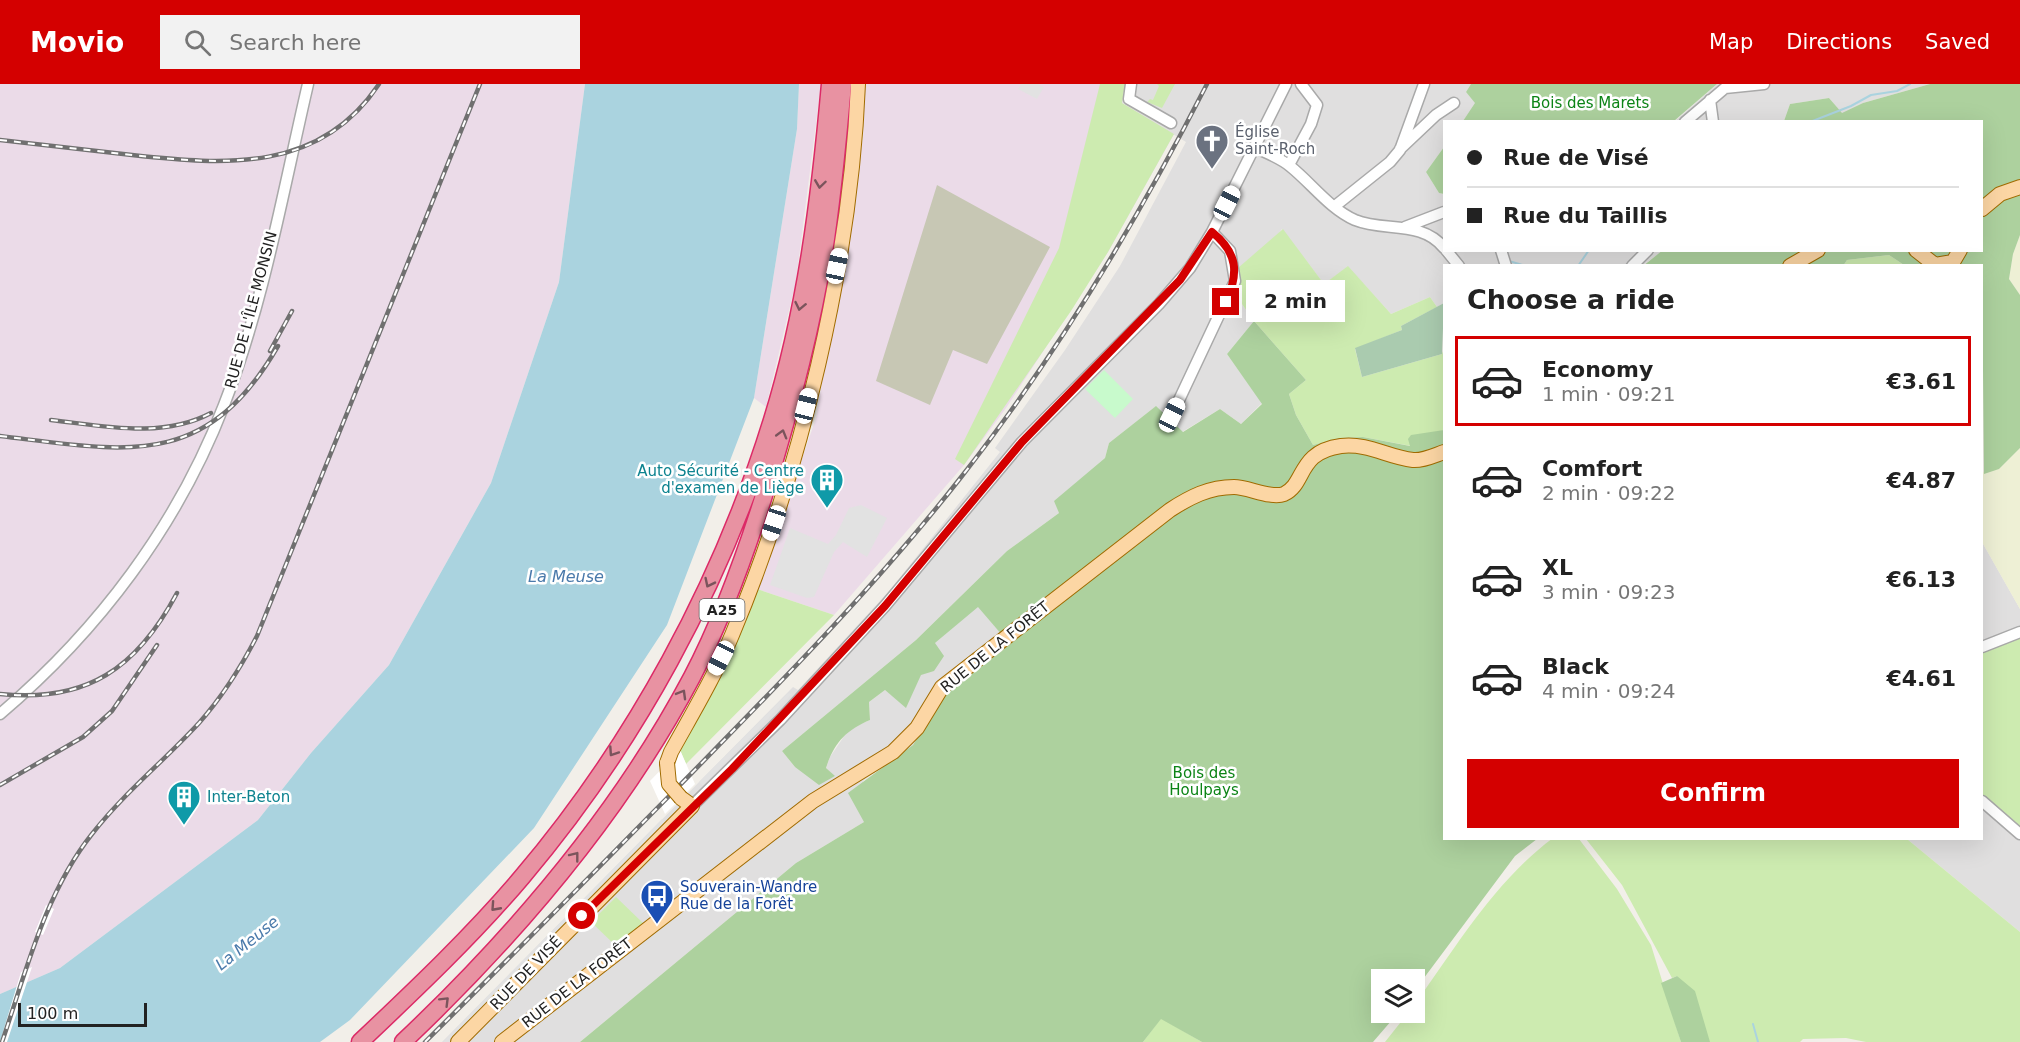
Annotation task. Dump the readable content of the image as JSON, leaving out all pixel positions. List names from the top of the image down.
{
  "streets": {
    "highway": ["A25"],
    "main road": ["RUE DE LA FORÊT", "RUE DE VISÉ"],
    "street": ["RUE DE L'ÎLE MONSIN"]
  },
  "water": ["La Meuse"],
  "parks": ["Bois des Marets", "Bois des Houlpays"],
  "places": {
    "church": ["Église Saint-Roch"],
    "building": ["Auto Sécurité - Centre d'examen de Liège", "Inter-Beton"],
    "bus stop": ["Souverain-Wandre Rue de la Forêt"]
  },
  "scale_bar": "100 m",
  "page": {
    "header": "Movio",
    "search": "Search here",
    "nav": ["Map", "Directions", "Saved"],
    "banner": ["Rue de Visé", "Rue du Taillis"],
    "heading": "Choose a ride",
    "bubble": "2 min",
    "list": [
      {
        "name": "Economy",
        "note": "1 min · 09:21",
        "value": "€3.61"
      },
      {
        "name": "Comfort",
        "note": "2 min · 09:22",
        "value": "€4.87"
      },
      {
        "name": "XL",
        "note": "3 min · 09:23",
        "value": "€6.13"
      },
      {
        "name": "Black",
        "note": "4 min · 09:24",
        "value": "€4.61"
      }
    ],
    "buttons": "Confirm",
    "scale": "100 m"
  }
}
